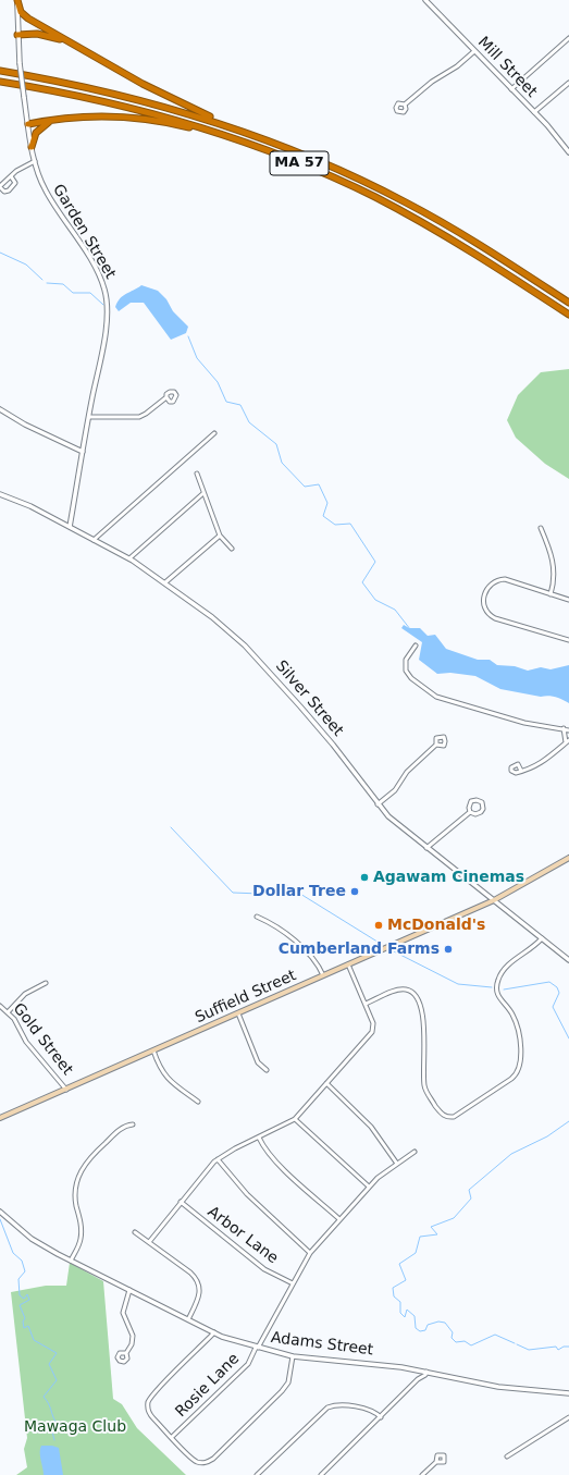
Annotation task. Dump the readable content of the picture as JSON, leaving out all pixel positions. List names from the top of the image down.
{
  "streets": {
    "highway": ["MA 57"],
    "main road": ["Suffield Street"],
    "street": [
      "Mill Street",
      "Garden Street",
      "Silver Street",
      "Gold Street",
      "Arbor Lane",
      "Adams Street",
      "Rosie Lane"
    ]
  },
  "crossings": [
    ["Garden Street", "Silver Street"],
    ["Silver Street", "Suffield Street"],
    ["Suffield Street", "Gold Street"],
    ["Arbor Lane", "Rosie Lane"],
    ["Adams Street", "Rosie Lane"]
  ],
  "parks": ["Mawaga Club"],
  "places": [
    "Agawam Cinemas",
    "Dollar Tree",
    "McDonald's",
    "Cumberland Farms"
  ]
}
